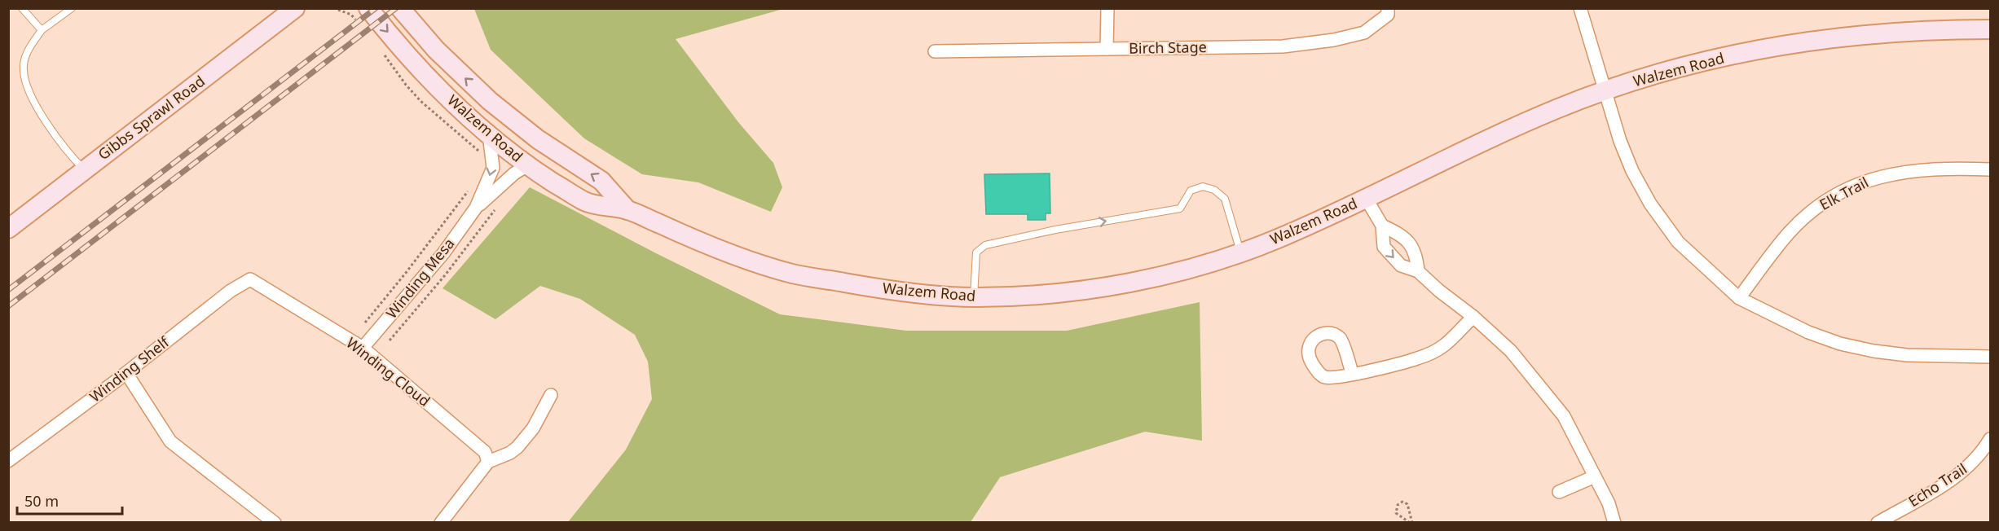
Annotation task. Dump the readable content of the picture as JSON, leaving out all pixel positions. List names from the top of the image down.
{
  "streets": {
    "main road": ["Walzem Road", "Gibbs Sprawl Road"],
    "street": [
      "Birch Stage",
      "Elk Trail",
      "Winding Mesa",
      "Winding Shelf",
      "Winding Cloud",
      "Echo Trail"
    ]
  },
  "crossings": [
    ["Walzem Road", "Winding Mesa"],
    ["Winding Mesa", "Winding Cloud"],
    ["Winding Shelf", "Winding Cloud"]
  ],
  "scale_bar": "50 m"
}
